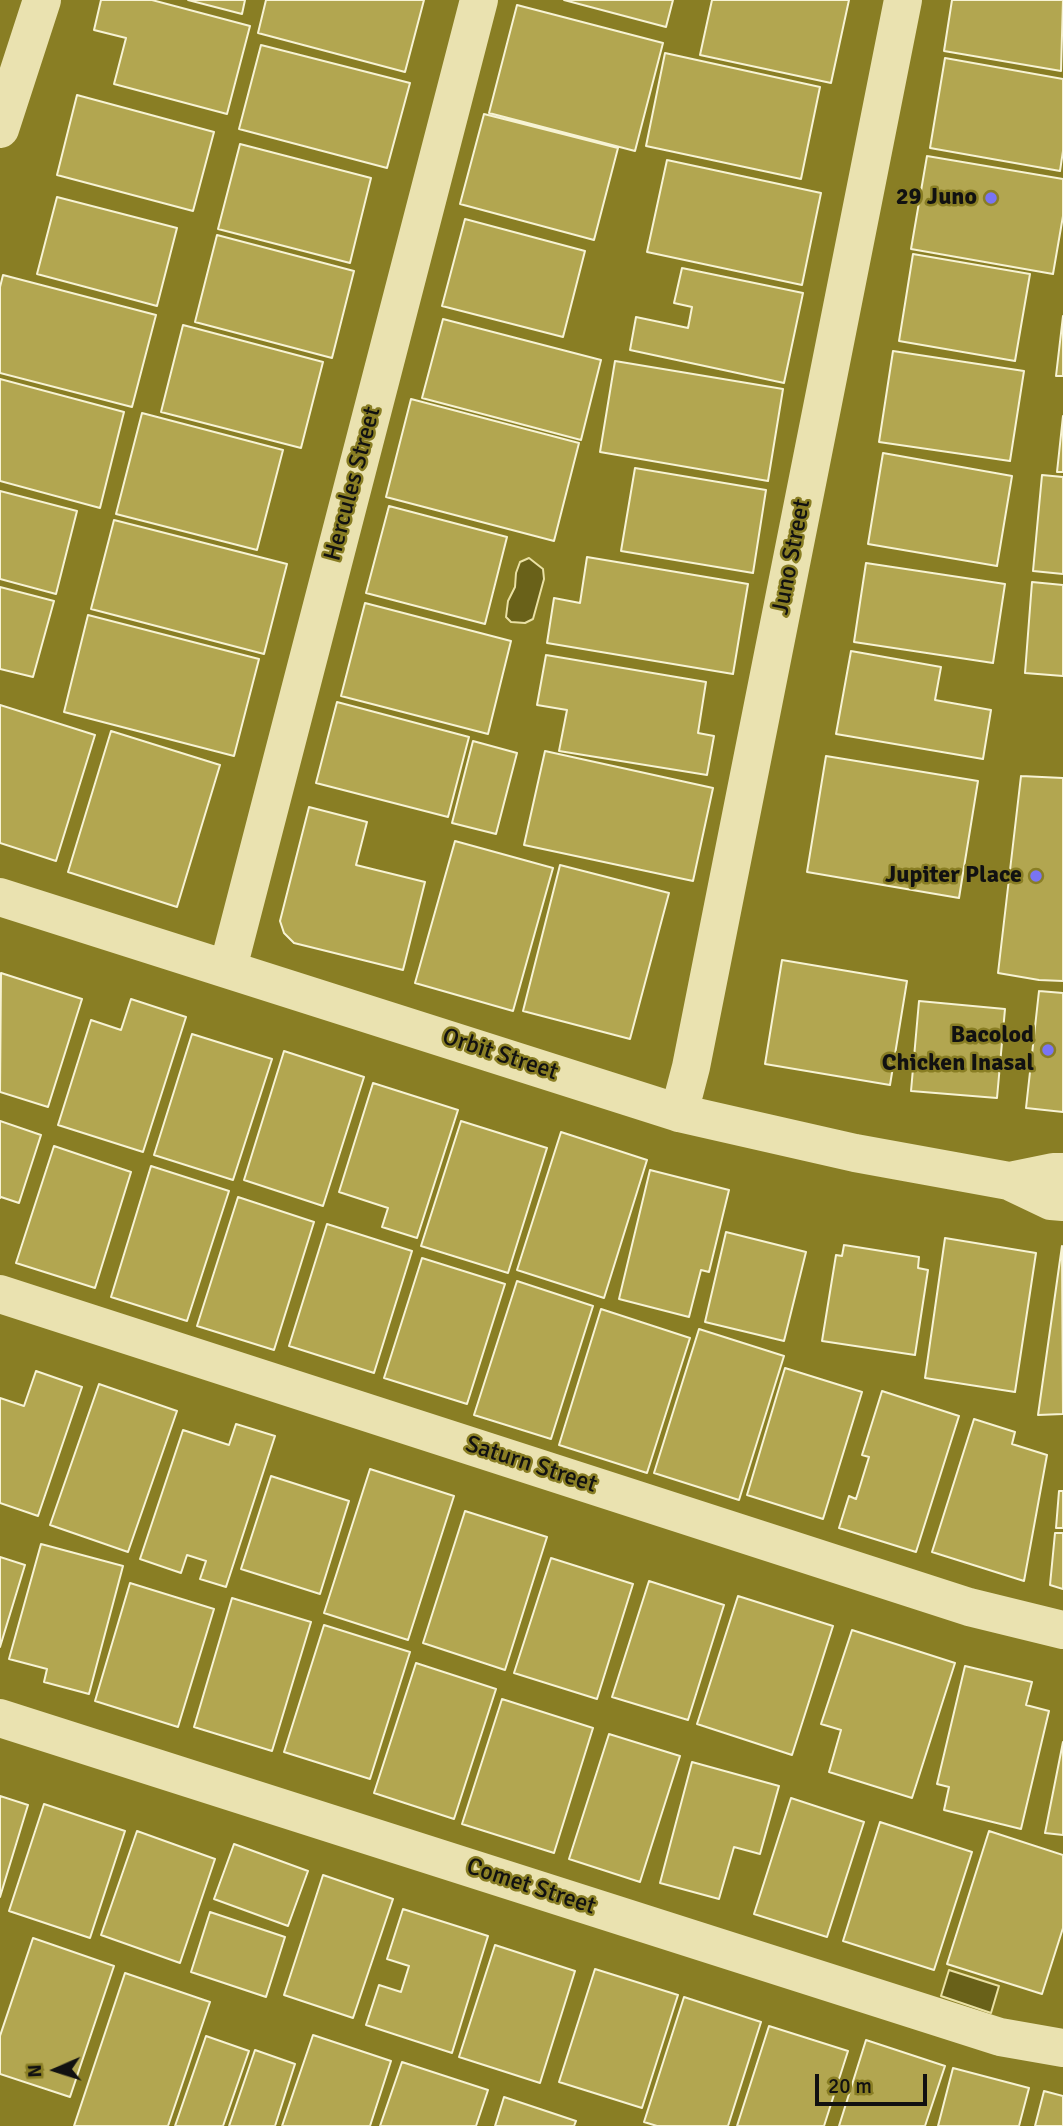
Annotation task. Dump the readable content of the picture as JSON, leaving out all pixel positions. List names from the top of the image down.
{
  "streets": {
    "street": [
      "Hercules Street",
      "Juno Street",
      "Orbit Street",
      "Saturn Street",
      "Comet Street"
    ]
  },
  "crossings": [
    ["Hercules Street", "Orbit Street"],
    ["Juno Street", "Orbit Street"]
  ],
  "places": ["29 Juno", "Jupiter Place", "Bacolod Chicken Inasal"],
  "scale_bar": "20 m",
  "north": "left"
}
